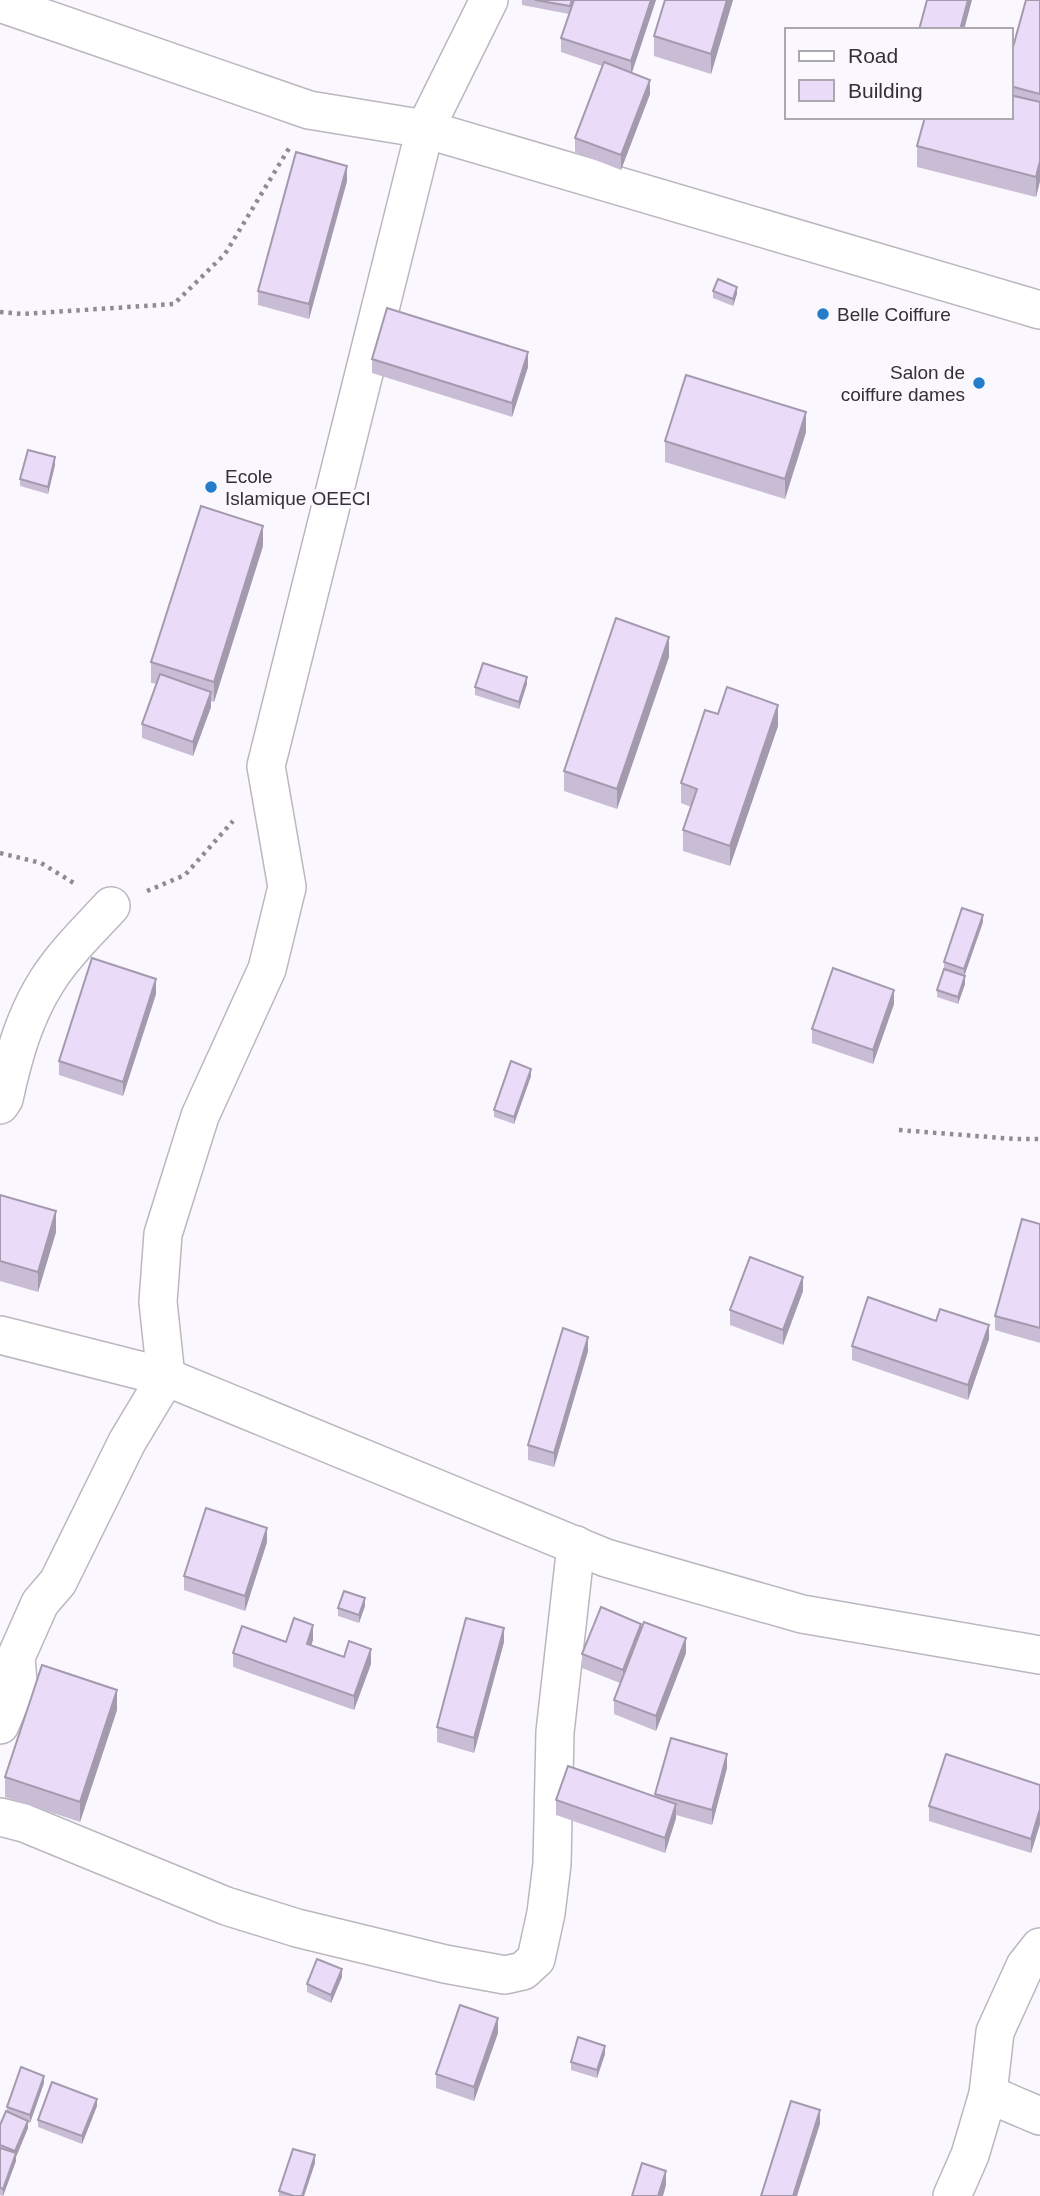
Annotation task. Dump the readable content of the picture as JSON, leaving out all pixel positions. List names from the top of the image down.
{
  "places": ["Belle Coiffure", "Salon de coiffure dames", "Ecole Islamique OEECI"],
  "legend": ["Road", "Building"]
}
